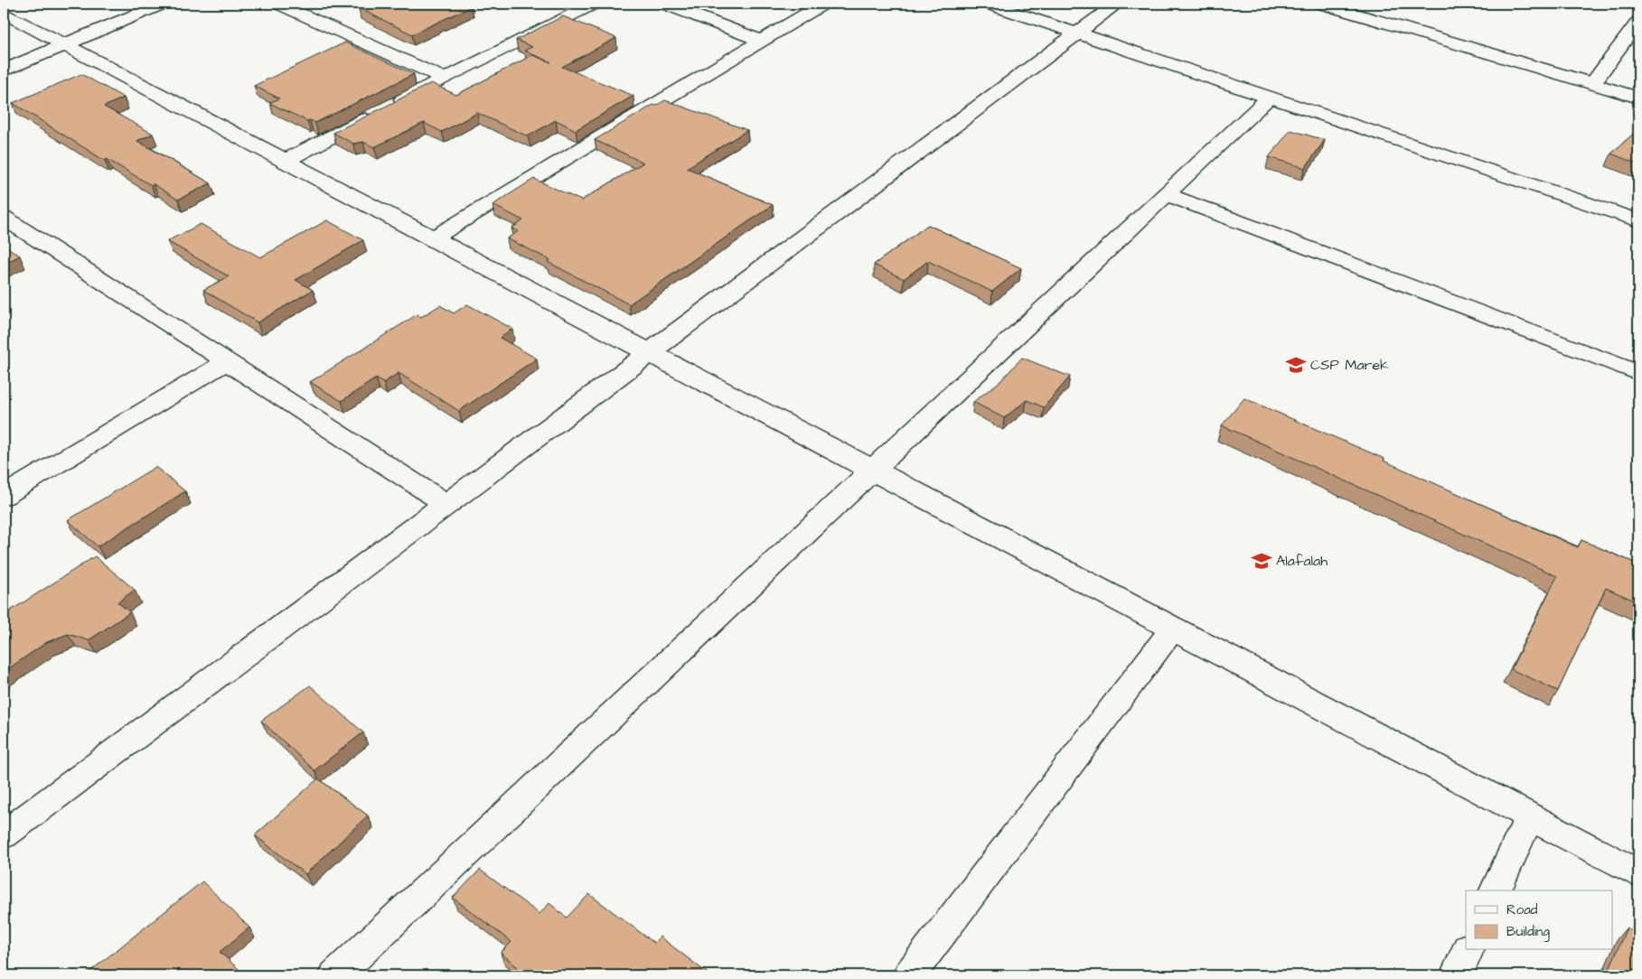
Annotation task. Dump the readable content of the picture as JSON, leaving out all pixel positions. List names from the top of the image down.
{
  "places": {
    "school or university": ["CSP Marek", "Alafalah"]
  },
  "legend": ["Road", "Building"]
}
